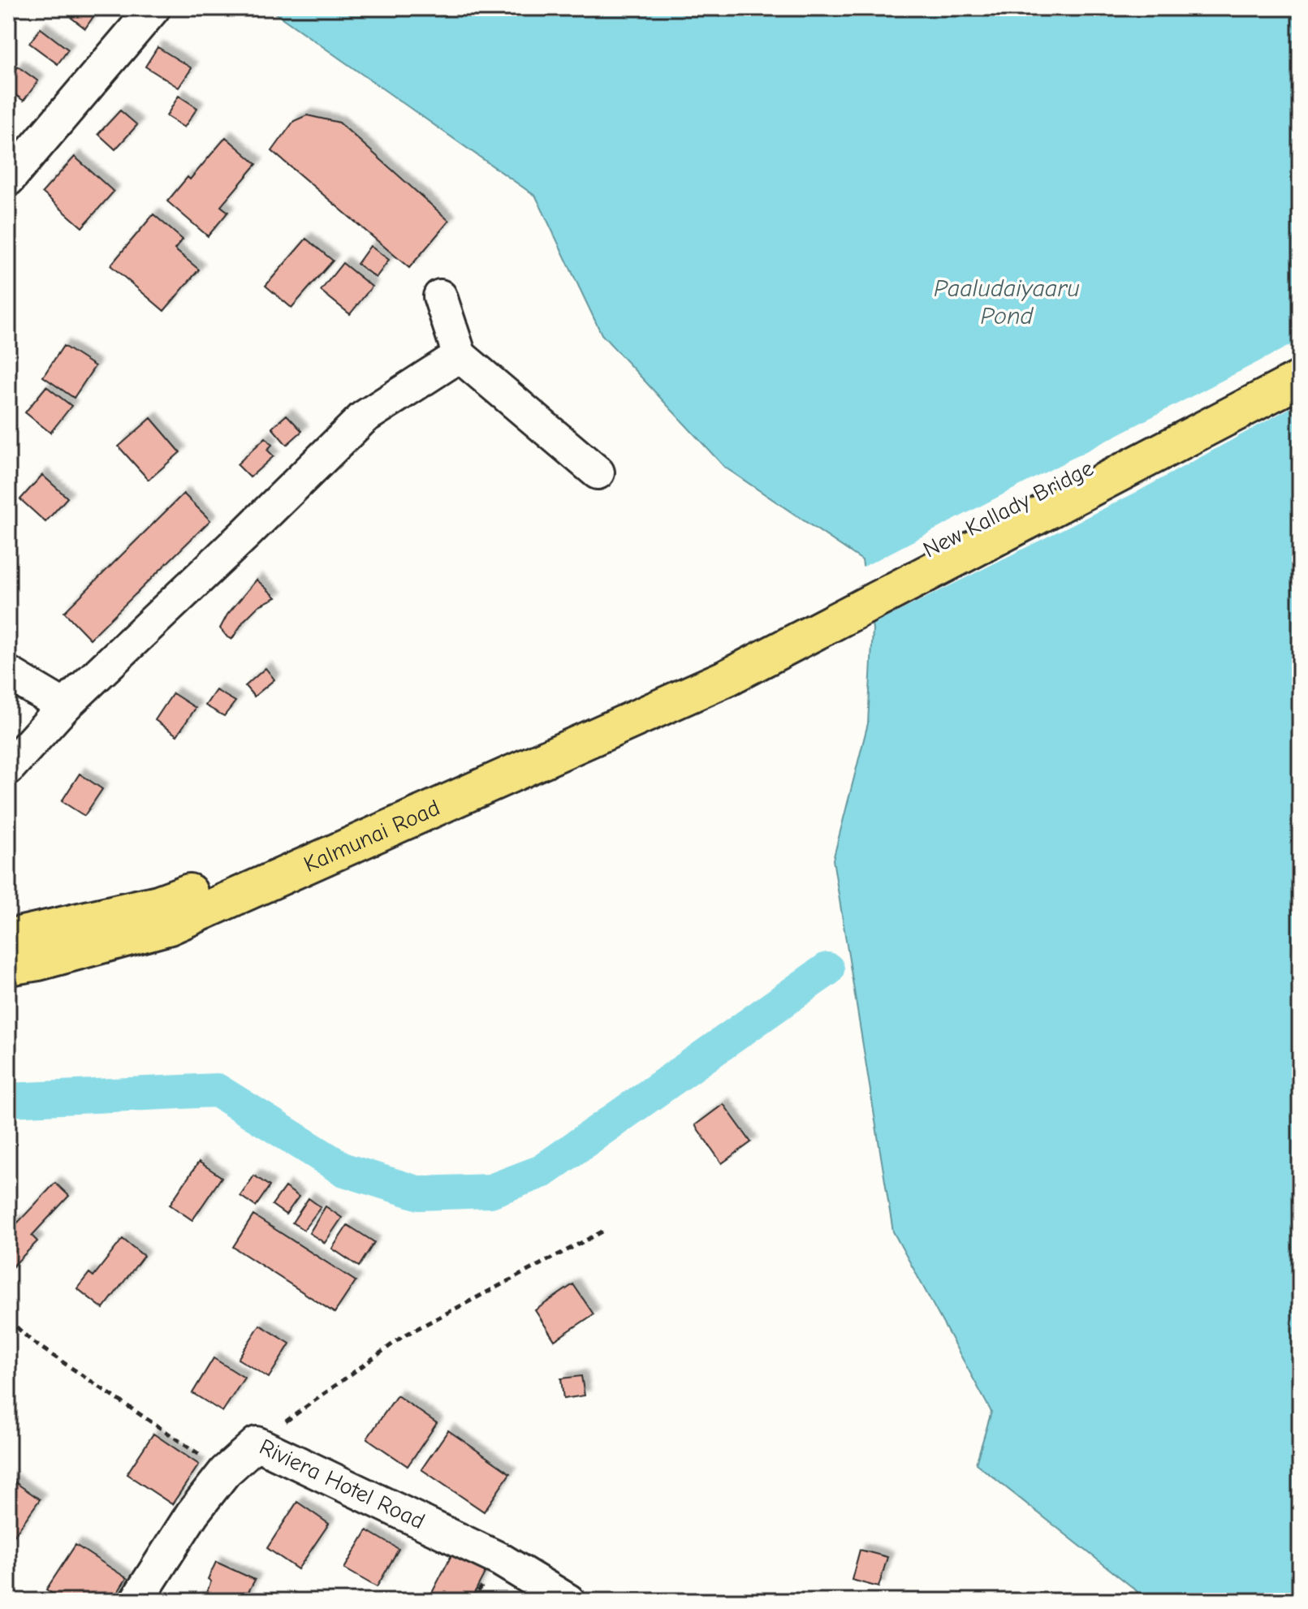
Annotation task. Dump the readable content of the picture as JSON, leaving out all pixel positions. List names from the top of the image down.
{
  "streets": {
    "highway": ["New Kallady Bridge", "Kalmunai Road"],
    "street": ["Riviera Hotel Road"]
  },
  "crossings": [
    ["New Kallady Bridge", "Kalmunai Road"]
  ],
  "water": ["Paaludaiyaaru Pond"]
}
